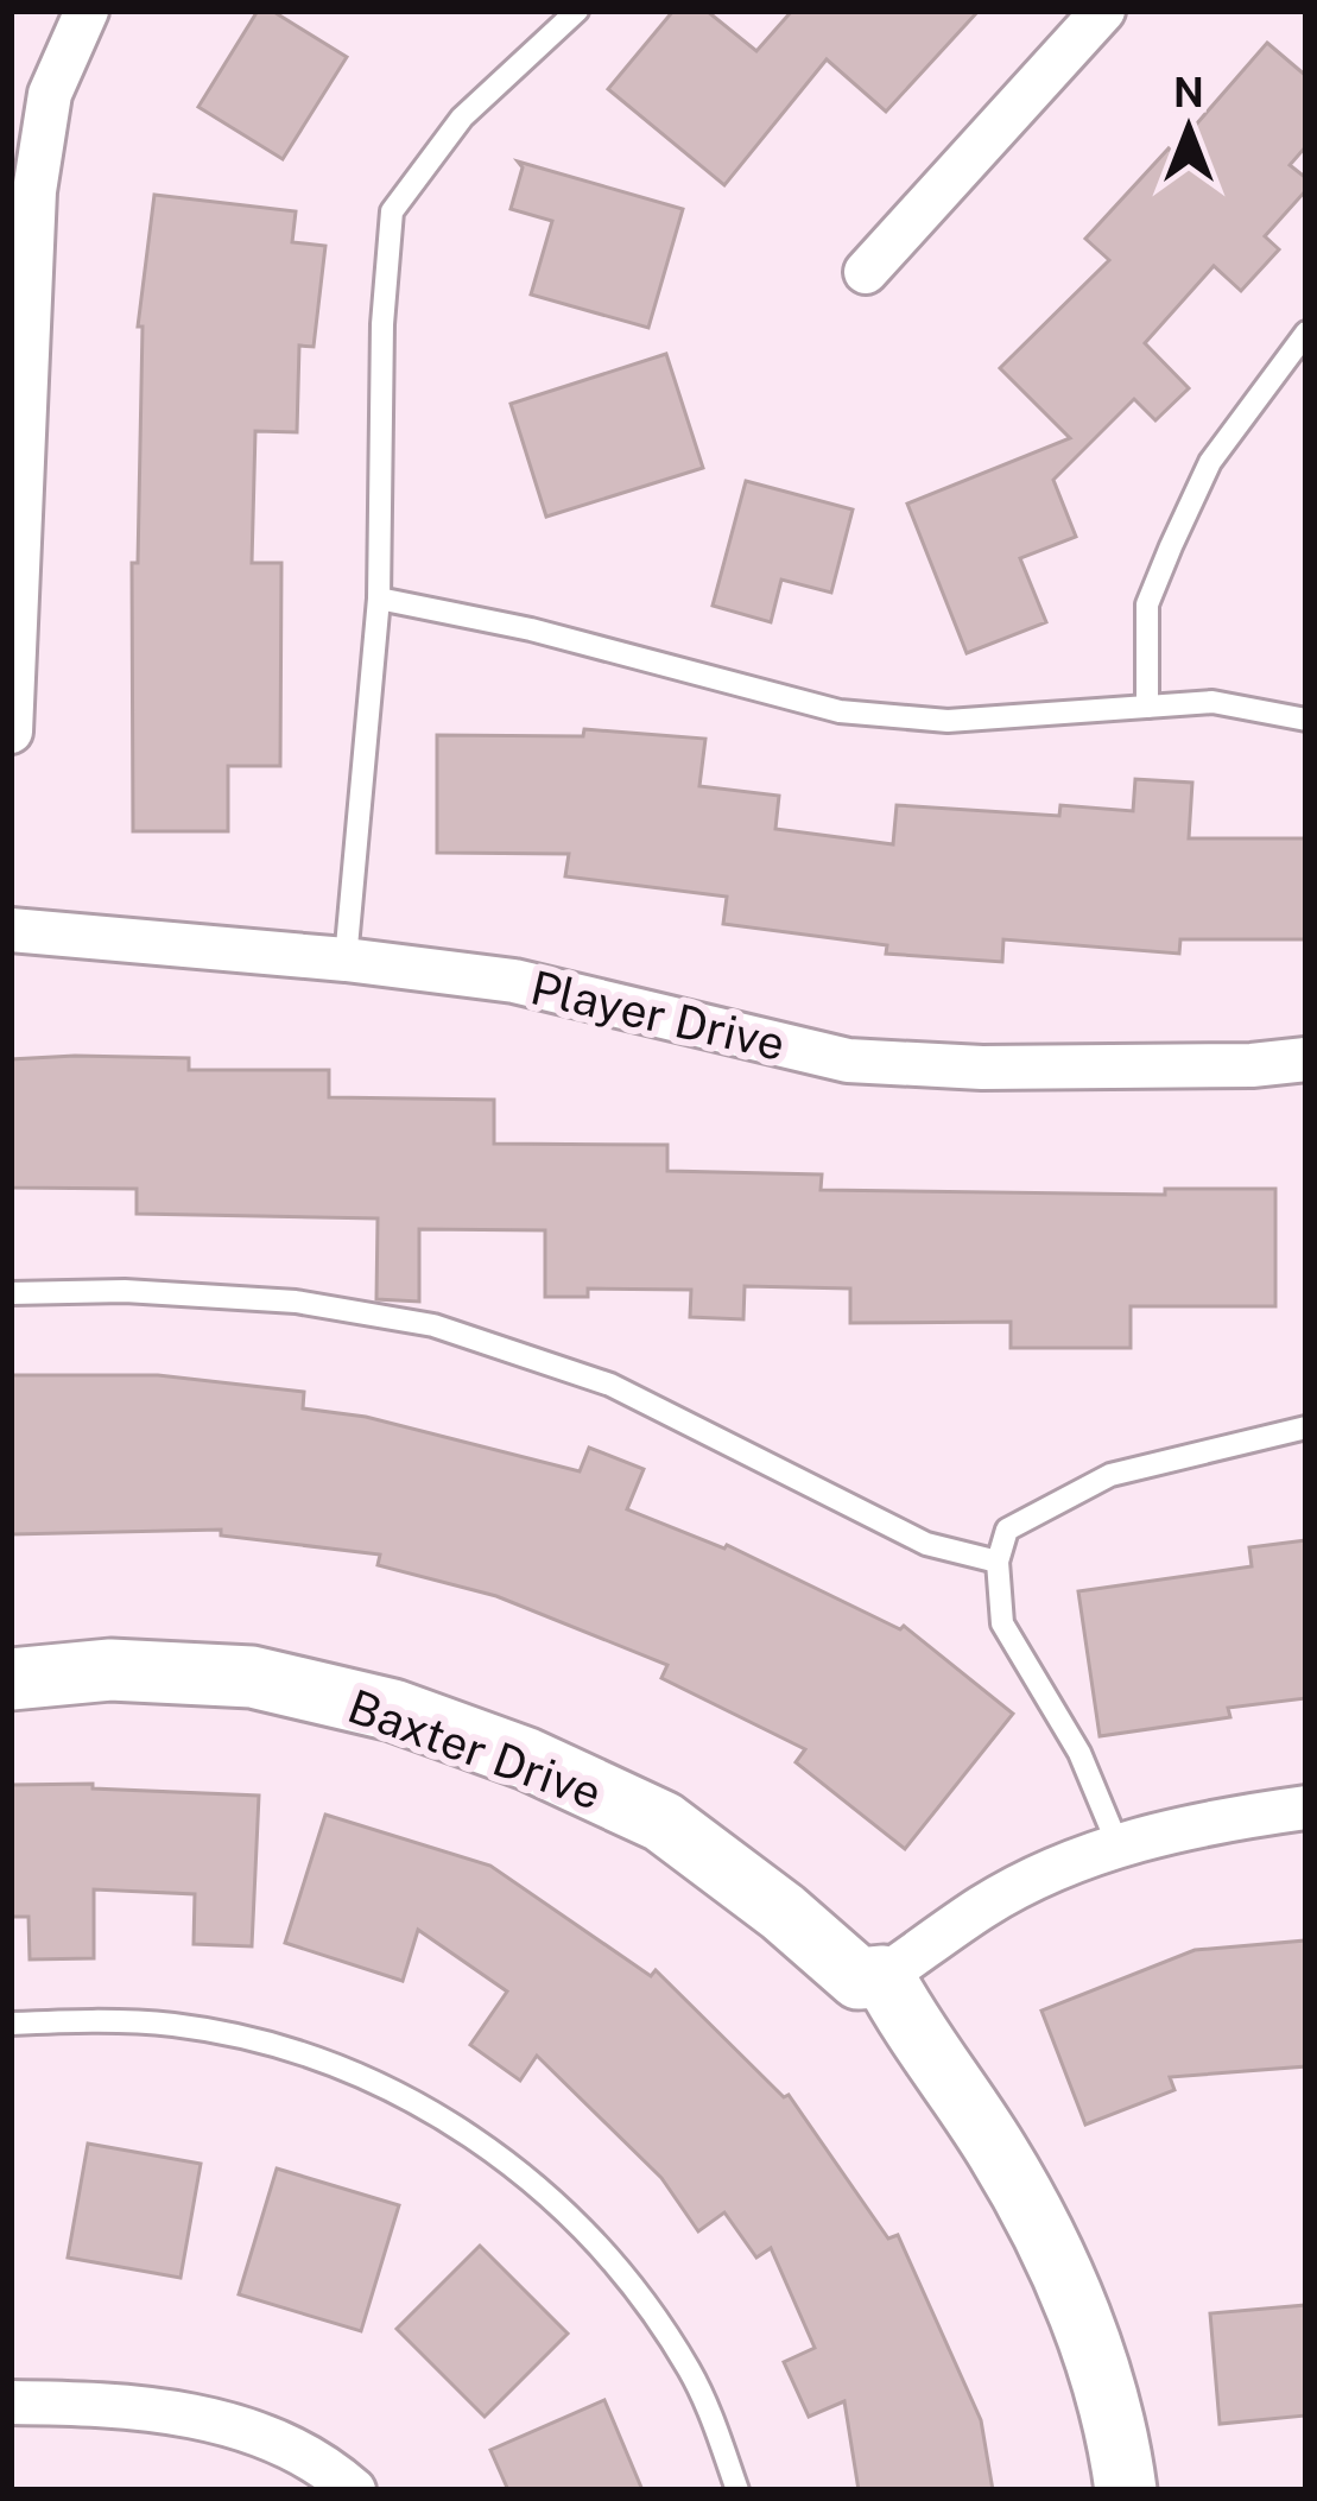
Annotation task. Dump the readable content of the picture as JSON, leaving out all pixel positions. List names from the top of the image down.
{
  "streets": {
    "street": ["Player Drive", "Baxter Drive"]
  },
  "north": "top"
}
